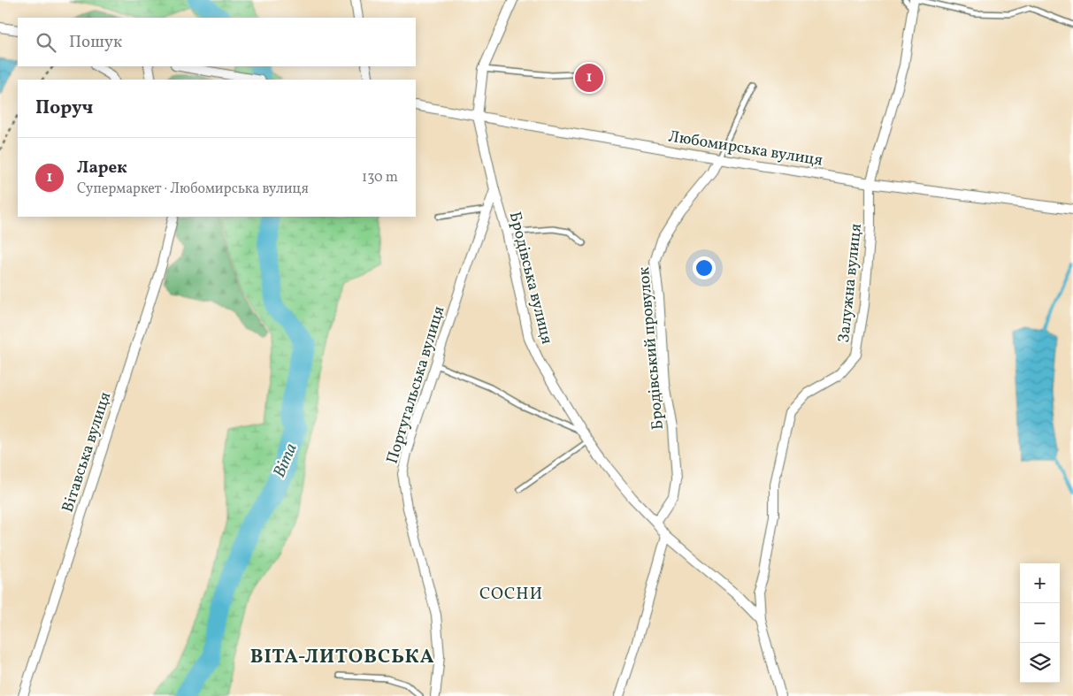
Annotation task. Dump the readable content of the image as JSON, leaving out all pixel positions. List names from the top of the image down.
{
  "streets": {
    "street": [
      "Любомирська вулиця",
      "Бродівська вулиця",
      "Залужна вулиця",
      "Бродівський провулок",
      "Португальська вулиця",
      "Вітавська вулиця"
    ]
  },
  "crossings": [
    ["Любомирська вулиця", "Бродівська вулиця"],
    ["Любомирська вулиця", "Залужна вулиця"],
    ["Любомирська вулиця", "Бродівський провулок"],
    ["Бродівська вулиця", "Залужна вулиця"],
    ["Бродівська вулиця", "Бродівський провулок"],
    ["Бродівська вулиця", "Португальська вулиця"]
  ],
  "districts": ["СОСНИ", "ВІТА-ЛИТОВСЬКА"],
  "water": ["Віта"],
  "page": {
    "search": "Пошук",
    "pins": "1",
    "heading": "Поруч",
    "list": [
      {
        "mark": "1",
        "name": "Ларек",
        "note": "Супермаркет · Любомирська вулиця",
        "value": "130 m"
      }
    ],
    "map_buttons": ["+", "−"]
  }
}
